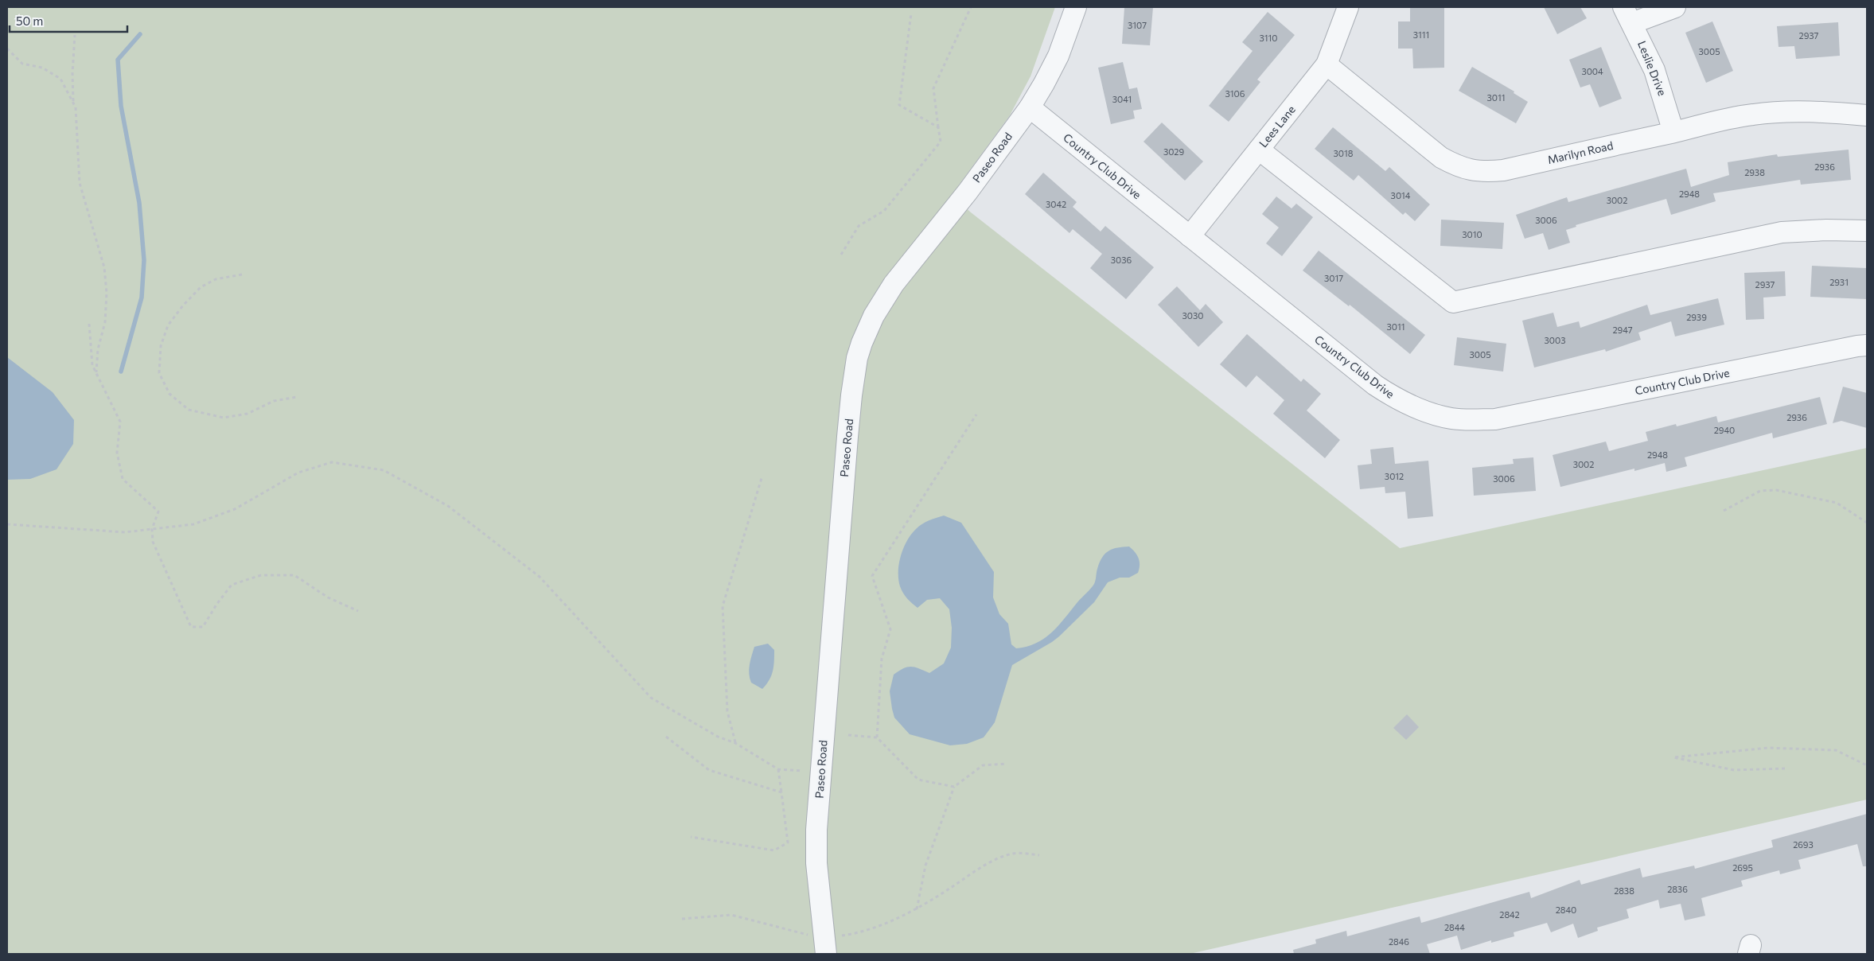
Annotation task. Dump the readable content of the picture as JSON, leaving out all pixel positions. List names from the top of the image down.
{
  "streets": {
    "street": [
      "Leslie Drive",
      "Lees Lane",
      "Marilyn Road",
      "Paseo Road",
      "Country Club Drive"
    ]
  },
  "crossings": [
    ["Leslie Drive", "Marilyn Road"],
    ["Lees Lane", "Marilyn Road"],
    ["Lees Lane", "Country Club Drive"],
    ["Paseo Road", "Country Club Drive"]
  ],
  "house_numbers": [
    "3107",
    "3111",
    "2937",
    "3110",
    "3005",
    "3004",
    "3106",
    "3011",
    "3041",
    "3029",
    "3018",
    "2936",
    "2938",
    "2948",
    "3014",
    "3002",
    "3042",
    "3006",
    "3010",
    "3036",
    "3017",
    "2931",
    "2937",
    "3030",
    "2939",
    "3011",
    "2947",
    "3003",
    "3005",
    "2936",
    "2940",
    "2948",
    "3002",
    "3012",
    "3006",
    "2693",
    "2695",
    "2836",
    "2838",
    "2840",
    "2842",
    "2844",
    "2846"
  ],
  "scale_bar": "50 m"
}
